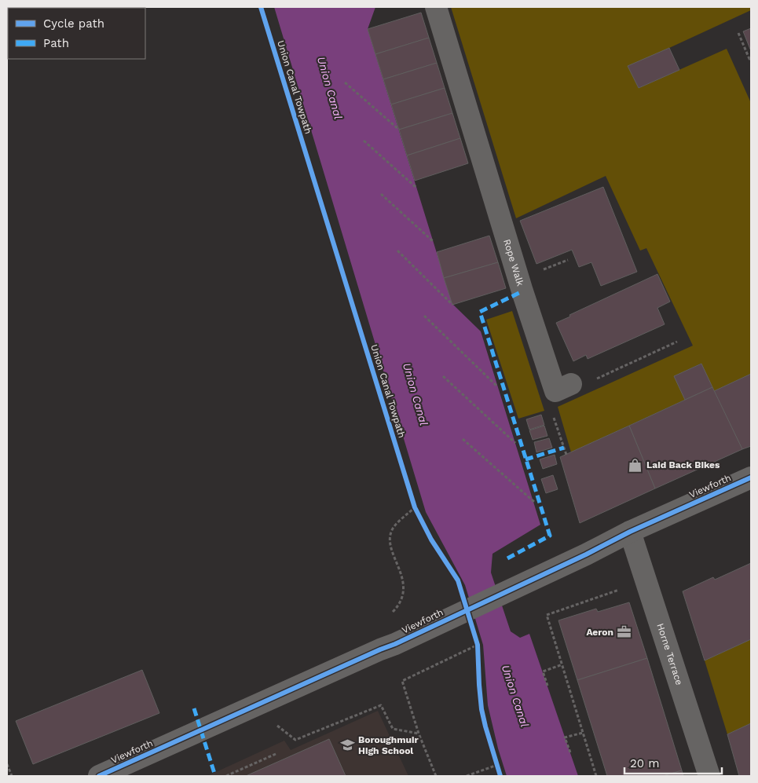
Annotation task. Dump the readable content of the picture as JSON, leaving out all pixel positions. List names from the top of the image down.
{
  "streets": {
    "street": ["Rope Walk", "Viewforth", "Horne Terrace"],
    "cycle path": ["Union Canal Towpath"]
  },
  "crossings": [
    ["Viewforth", "Horne Terrace"]
  ],
  "water": ["Union Canal"],
  "places": {
    "shop": ["Laid Back Bikes"],
    "office": ["Aeron"],
    "school or university": ["Boroughmuir High School"]
  },
  "legend": ["Cycle path", "Path"],
  "scale_bar": "20 m"
}
